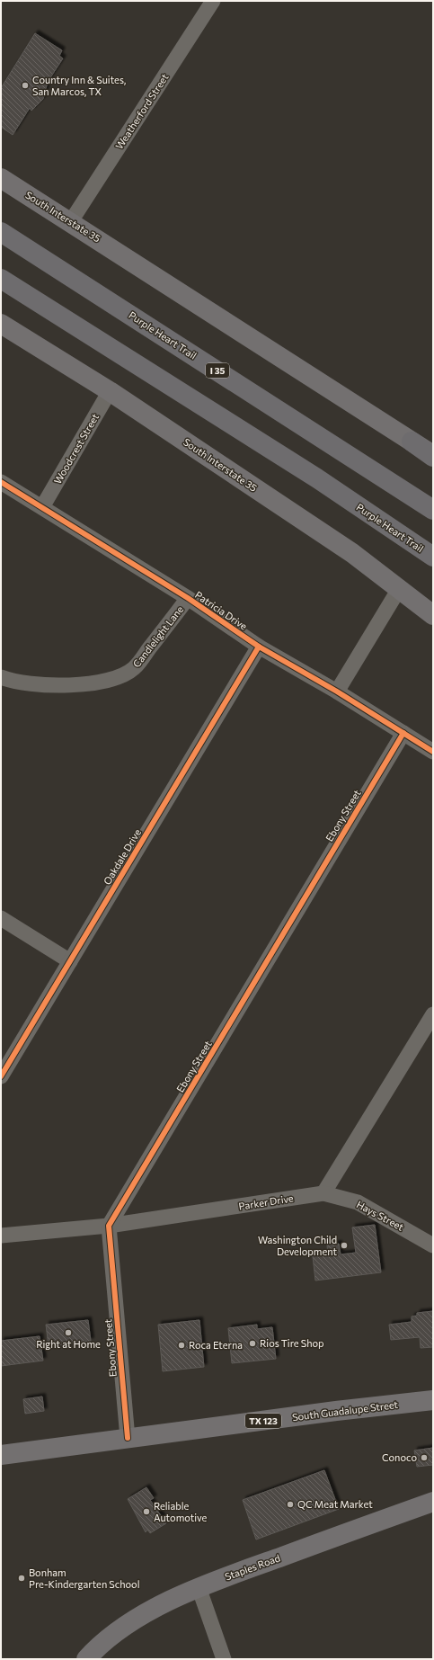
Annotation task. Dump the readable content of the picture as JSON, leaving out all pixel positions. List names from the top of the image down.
{
  "streets": {
    "highway": ["Purple Heart Trail", "I 35"],
    "main road": [
      "South Interstate 35",
      "South Guadalupe Street",
      "TX 123",
      "Staples Road"
    ],
    "street": [
      "Weatherford Street",
      "Woodcrest Street",
      "Patricia Drive",
      "Candlelight Lane",
      "Ebony Street",
      "Oakdale Drive",
      "Parker Drive",
      "Hays Street"
    ]
  },
  "crossings": [
    ["Weatherford Street", "South Interstate 35"],
    ["South Interstate 35", "Woodcrest Street"],
    ["Woodcrest Street", "Patricia Drive"],
    ["Patricia Drive", "Candlelight Lane"],
    ["Patricia Drive", "Ebony Street"],
    ["Patricia Drive", "Oakdale Drive"],
    ["Ebony Street", "Parker Drive"],
    ["Ebony Street", "South Guadalupe Street"],
    ["Parker Drive", "Hays Street"]
  ],
  "places": [
    "Country Inn & Suites, San Marcos, TX",
    "Washington Child Development",
    "Right at Home",
    "Rios Tire Shop",
    "Roca Eterna",
    "Conoco",
    "QC Meat Market",
    "Reliable Automotive",
    "Bonham Pre-Kindergarten School"
  ]
}
